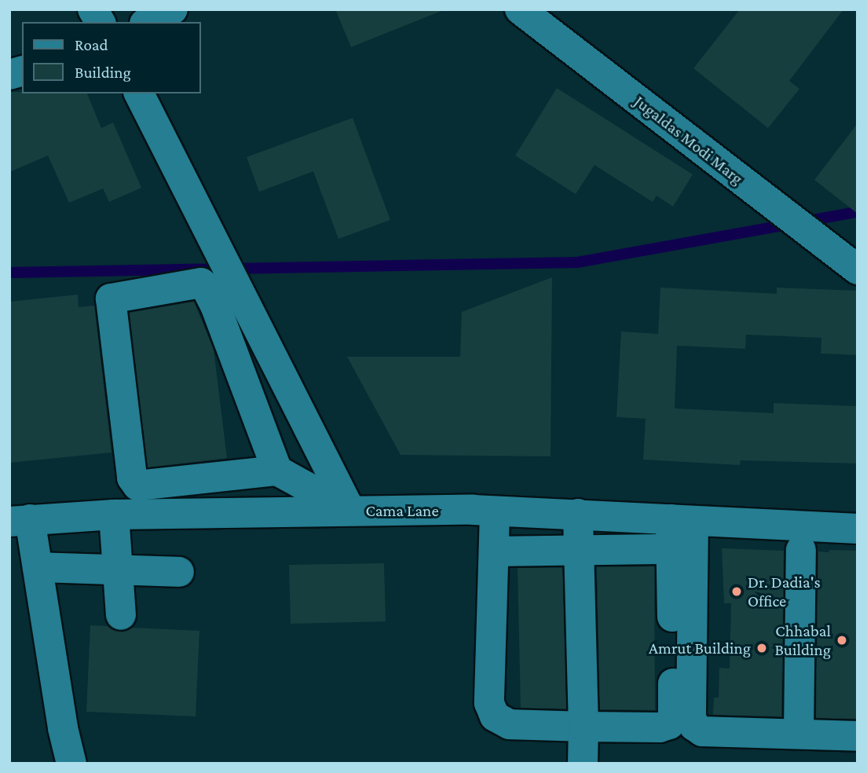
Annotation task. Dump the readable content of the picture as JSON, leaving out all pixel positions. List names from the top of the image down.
{
  "streets": {
    "street": ["Jugaldas Modi Marg", "Cama Lane"]
  },
  "places": ["Dr. Dadia's Office", "Chhabal Building", "Amrut Building"],
  "legend": ["Road", "Building"]
}
